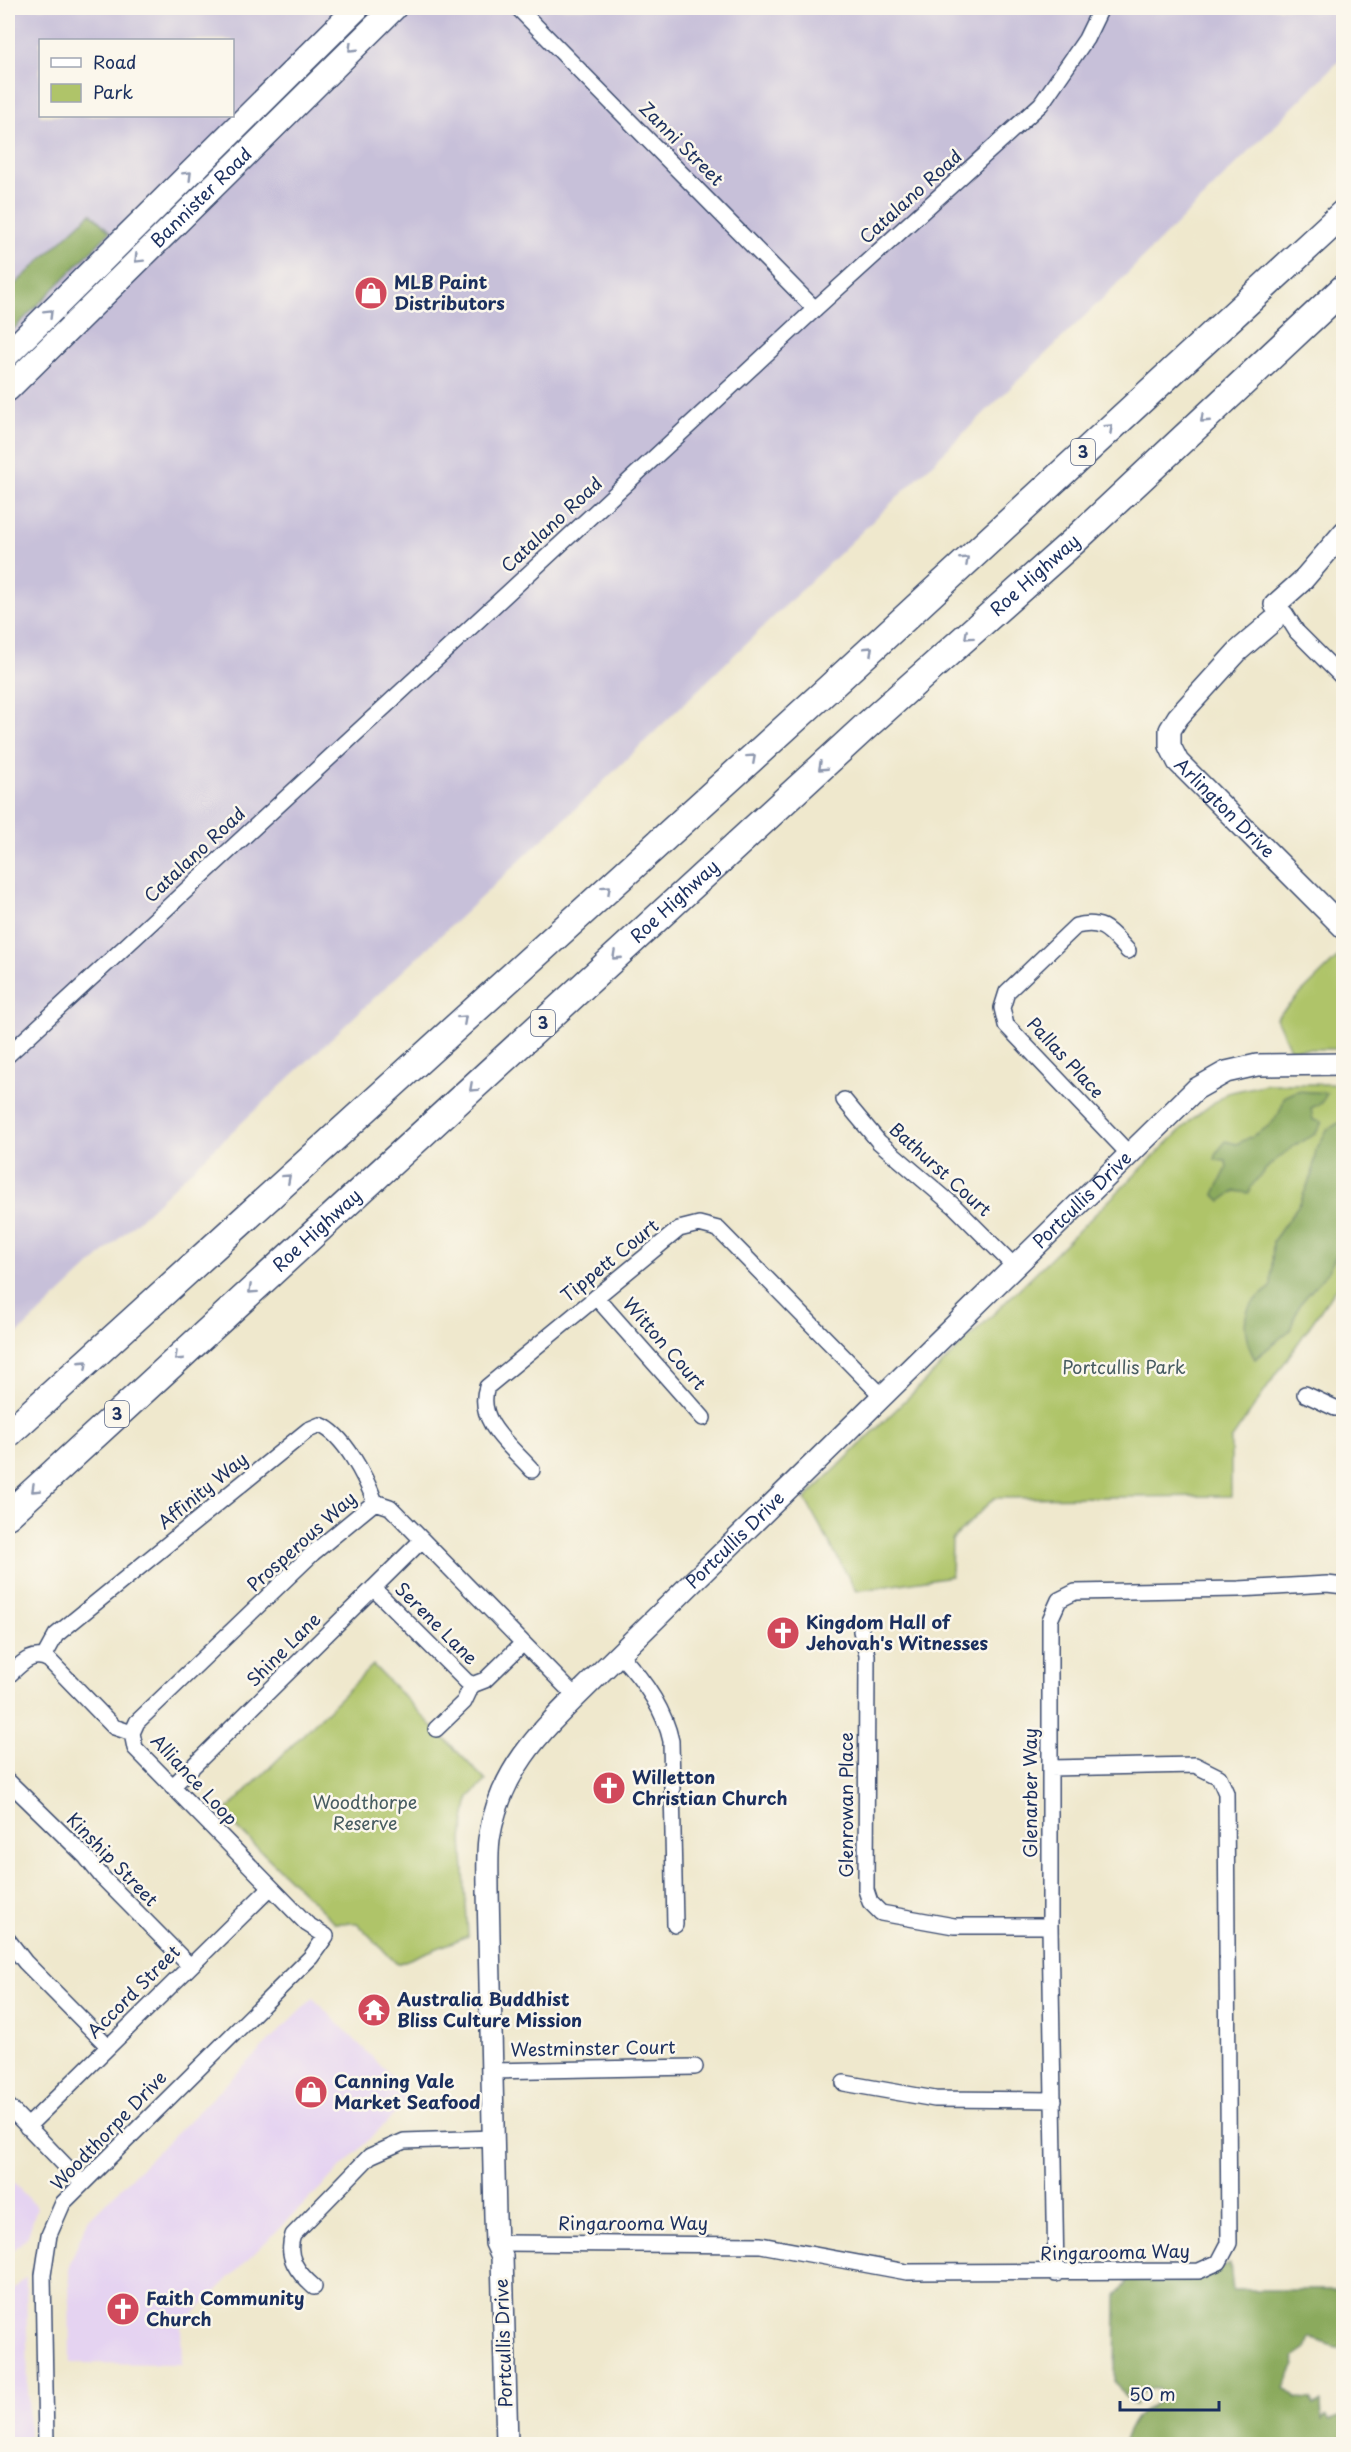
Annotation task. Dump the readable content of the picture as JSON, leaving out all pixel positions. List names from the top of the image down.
{
  "streets": {
    "highway": ["3", "Roe Highway"],
    "main road": ["Bannister Road"],
    "street": [
      "Zanni Street",
      "Catalano Road",
      "Arlington Drive",
      "Pallas Place",
      "Bathurst Court",
      "Portcullis Drive",
      "Tippett Court",
      "Witton Court",
      "Affinity Way",
      "Prosperous Way",
      "Serene Lane",
      "Shine Lane",
      "Alliance Loop",
      "Glenarber Way",
      "Glenrowan Place",
      "Kinship Street",
      "Accord Street",
      "Westminster Court",
      "Woodthorpe Drive",
      "Ringarooma Way"
    ]
  },
  "crossings": [
    ["Zanni Street", "Catalano Road"],
    ["Pallas Place", "Portcullis Drive"],
    ["Bathurst Court", "Portcullis Drive"],
    ["Portcullis Drive", "Tippett Court"],
    ["Portcullis Drive", "Prosperous Way"],
    ["Portcullis Drive", "Westminster Court"],
    ["Portcullis Drive", "Ringarooma Way"],
    ["Tippett Court", "Witton Court"],
    ["Affinity Way", "Prosperous Way"],
    ["Affinity Way", "Alliance Loop"],
    ["Prosperous Way", "Shine Lane"],
    ["Prosperous Way", "Alliance Loop"],
    ["Serene Lane", "Shine Lane"],
    ["Shine Lane", "Alliance Loop"],
    ["Alliance Loop", "Accord Street"],
    ["Alliance Loop", "Woodthorpe Drive"],
    ["Glenarber Way", "Glenrowan Place"],
    ["Glenarber Way", "Ringarooma Way"],
    ["Kinship Street", "Accord Street"]
  ],
  "parks": ["Portcullis Park", "Woodthorpe Reserve"],
  "places": {
    "shop": ["MLB Paint Distributors", "Canning Vale Market Seafood"],
    "church": ["Kingdom Hall of Jehovah's Witnesses", "Willetton Christian Church", "Faith Community Church"],
    "temple": ["Australia Buddhist Bliss Culture Mission"]
  },
  "legend": ["Road", "Park"],
  "scale_bar": "50 m"
}
